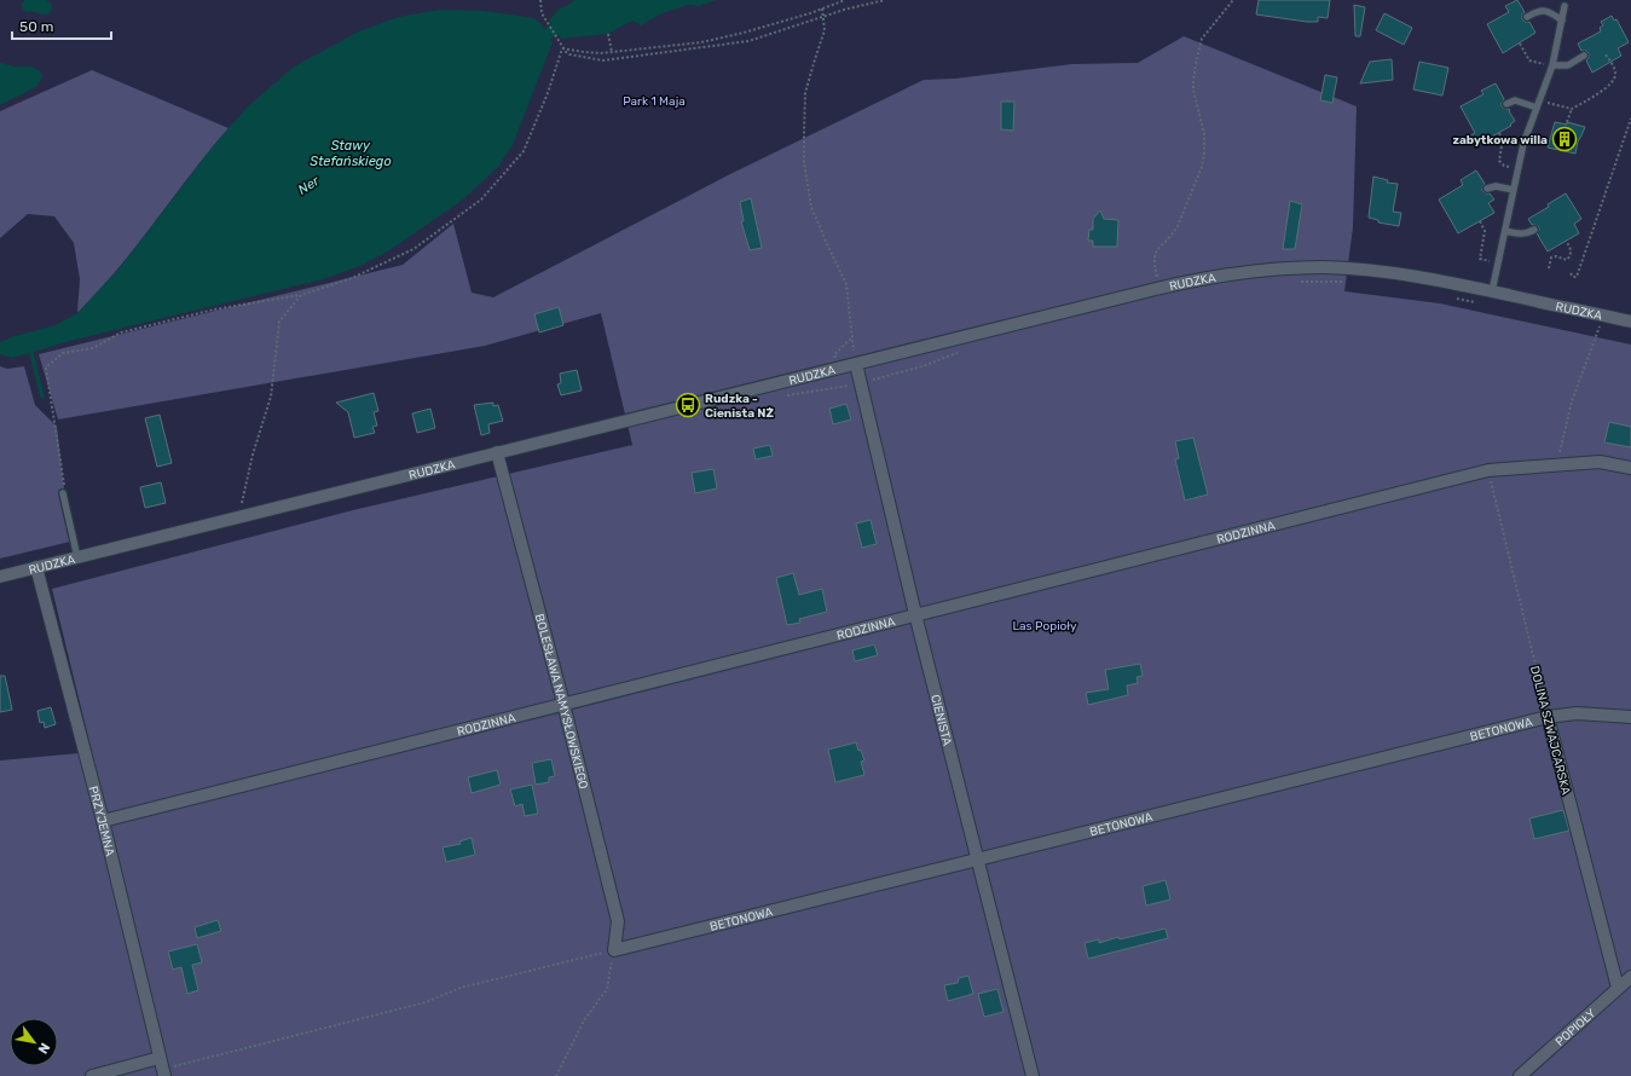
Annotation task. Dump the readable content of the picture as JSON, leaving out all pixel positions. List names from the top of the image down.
{
  "streets": {
    "street": [
      "RUDZKA",
      "RODZINNA",
      "BOLESŁAWA NAMYSŁOWSKIEGO",
      "CIENISTA",
      "BETONOWA",
      "DOLINA SZWAJCARSKA",
      "PRZYJEMNA",
      "POPIOŁY"
    ]
  },
  "crossings": [
    ["RUDZKA", "BOLESŁAWA NAMYSŁOWSKIEGO"],
    ["RUDZKA", "CIENISTA"],
    ["RUDZKA", "PRZYJEMNA"],
    ["RODZINNA", "BOLESŁAWA NAMYSŁOWSKIEGO"],
    ["RODZINNA", "CIENISTA"],
    ["RODZINNA", "DOLINA SZWAJCARSKA"],
    ["RODZINNA", "PRZYJEMNA"],
    ["BOLESŁAWA NAMYSŁOWSKIEGO", "BETONOWA"],
    ["CIENISTA", "BETONOWA"],
    ["BETONOWA", "DOLINA SZWAJCARSKA"],
    ["DOLINA SZWAJCARSKA", "POPIOŁY"]
  ],
  "water": ["Stawy Stefańskiego", "Ner"],
  "parks": ["Park 1 Maja", "Las Popioły"],
  "places": {
    "building": ["zabytkowa willa"],
    "bus stop": ["Rudzka - Cienista NŻ"]
  },
  "scale_bar": "50 m",
  "north": "bottom right"
}
